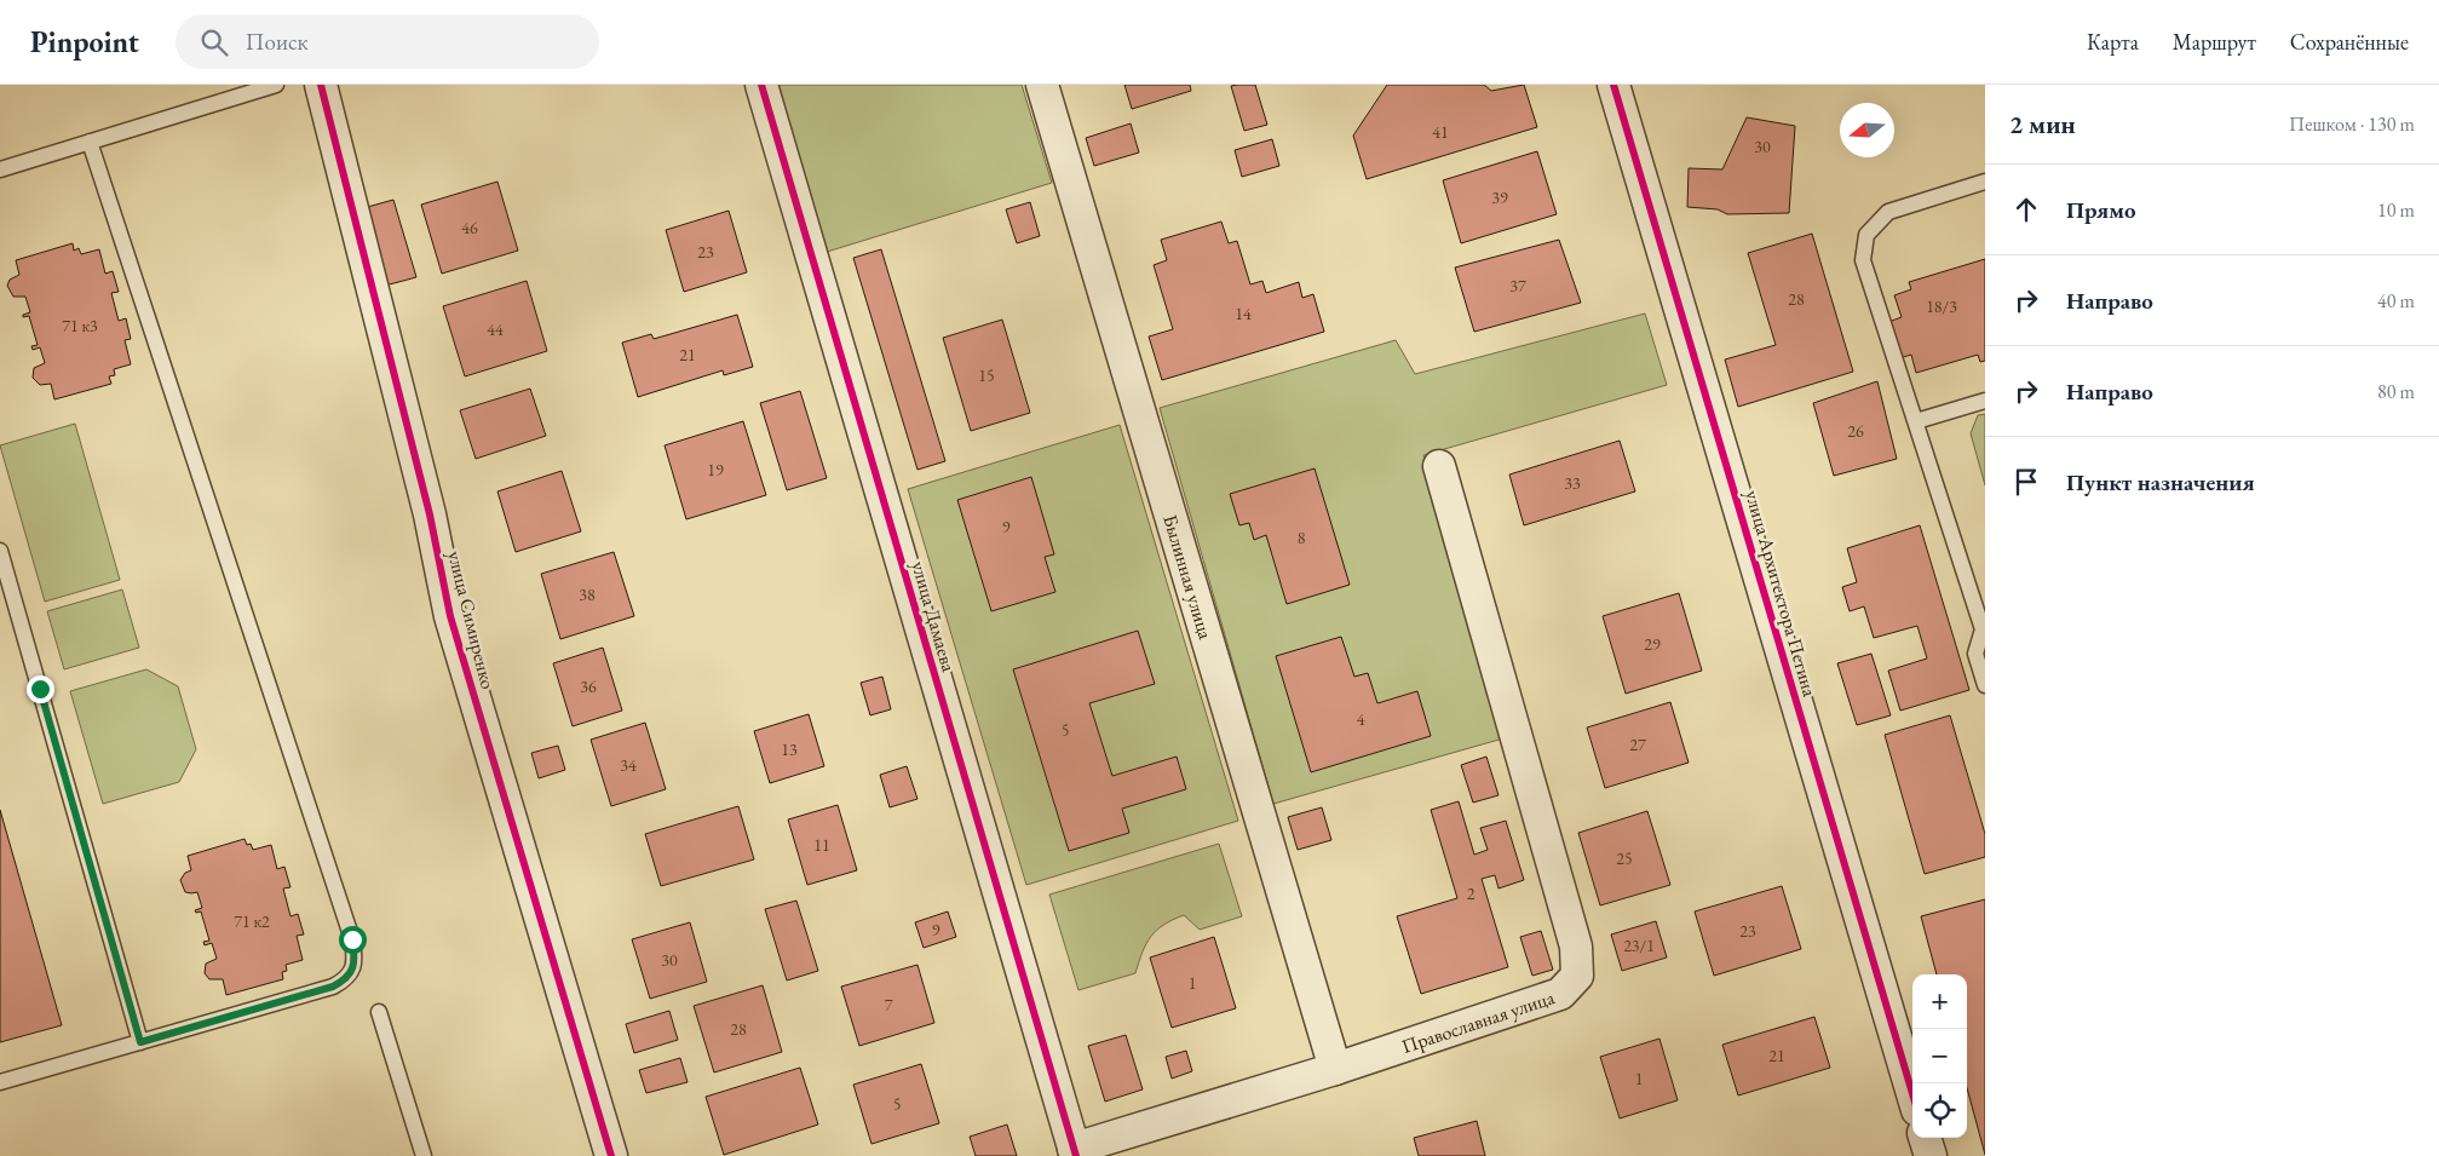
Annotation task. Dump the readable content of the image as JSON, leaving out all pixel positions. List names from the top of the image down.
{
  "streets": {
    "street": [
      "Былинная улица",
      "улица Архитектора Петина",
      "улица Дамаева",
      "улица Симиренко",
      "Православная улица"
    ]
  },
  "crossings": [
    ["Былинная улица", "Православная улица"],
    ["улица Дамаева", "Православная улица"]
  ],
  "house_numbers": [
    "41",
    "30",
    "39",
    "46",
    "23",
    "37",
    "28",
    "18/3",
    "14",
    "71 к3",
    "44",
    "21",
    "15",
    "26",
    "19",
    "33",
    "9",
    "8",
    "38",
    "29",
    "36",
    "4",
    "5",
    "27",
    "13",
    "34",
    "11",
    "25",
    "2",
    "71 к2",
    "9",
    "23",
    "23/1",
    "30",
    "1",
    "7",
    "28",
    "21",
    "1",
    "5"
  ],
  "north": "left",
  "page": {
    "header": "Pinpoint",
    "search": "Поиск",
    "nav": ["Карта", "Маршрут", "Сохранённые"],
    "heading": ["2 мин", "Пешком · 130 m"],
    "list": [
      ["Прямо", "10 m"],
      ["Направо", "40 m"],
      ["Направо", "80 m"],
      "Пункт назначения"
    ],
    "map_buttons": ["+", "−"]
  }
}
